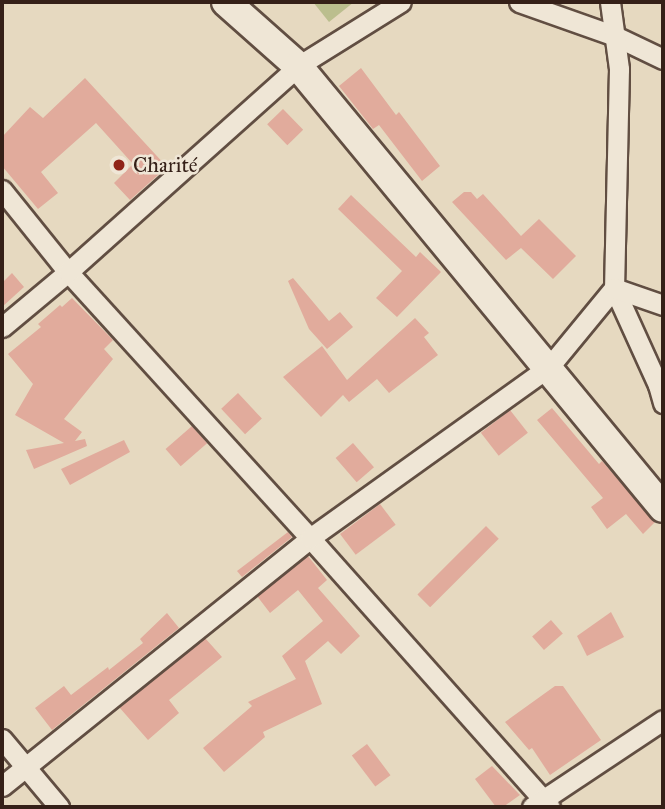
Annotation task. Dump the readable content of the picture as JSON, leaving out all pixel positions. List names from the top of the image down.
{
  "places": ["Charité"]
}
